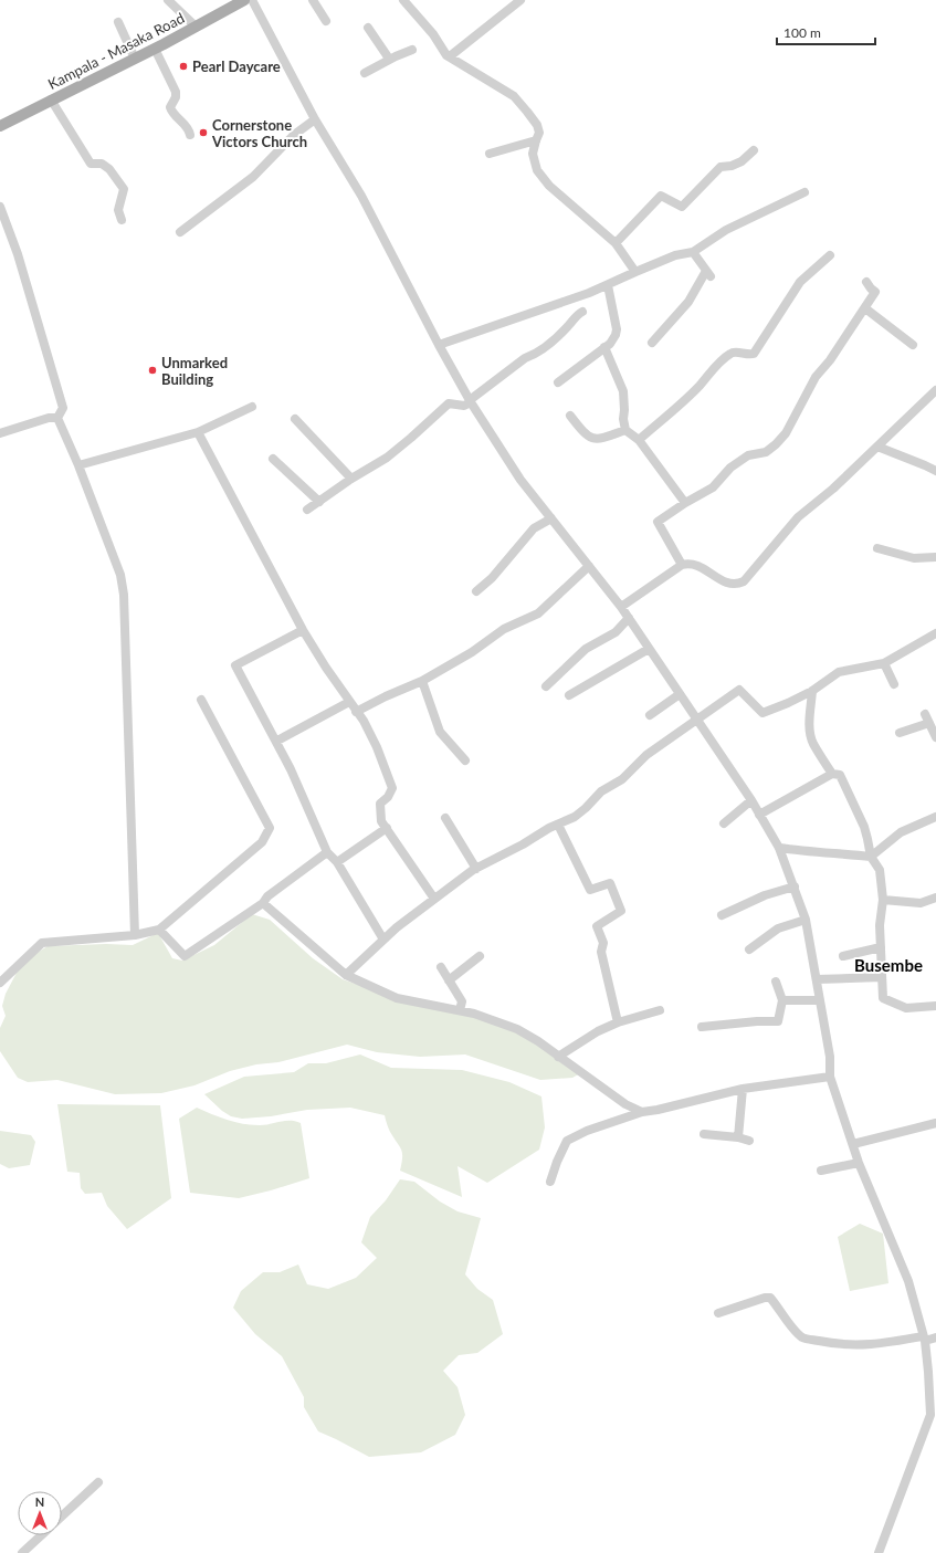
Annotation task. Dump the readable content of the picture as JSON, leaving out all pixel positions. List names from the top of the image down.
{
  "streets": {
    "main road": ["Kampala - Masaka Road"]
  },
  "districts": ["Busembe"],
  "places": ["Pearl Daycare", "Cornerstone Victors Church", "Unmarked Building"],
  "scale_bar": "100 m",
  "north": "top"
}
